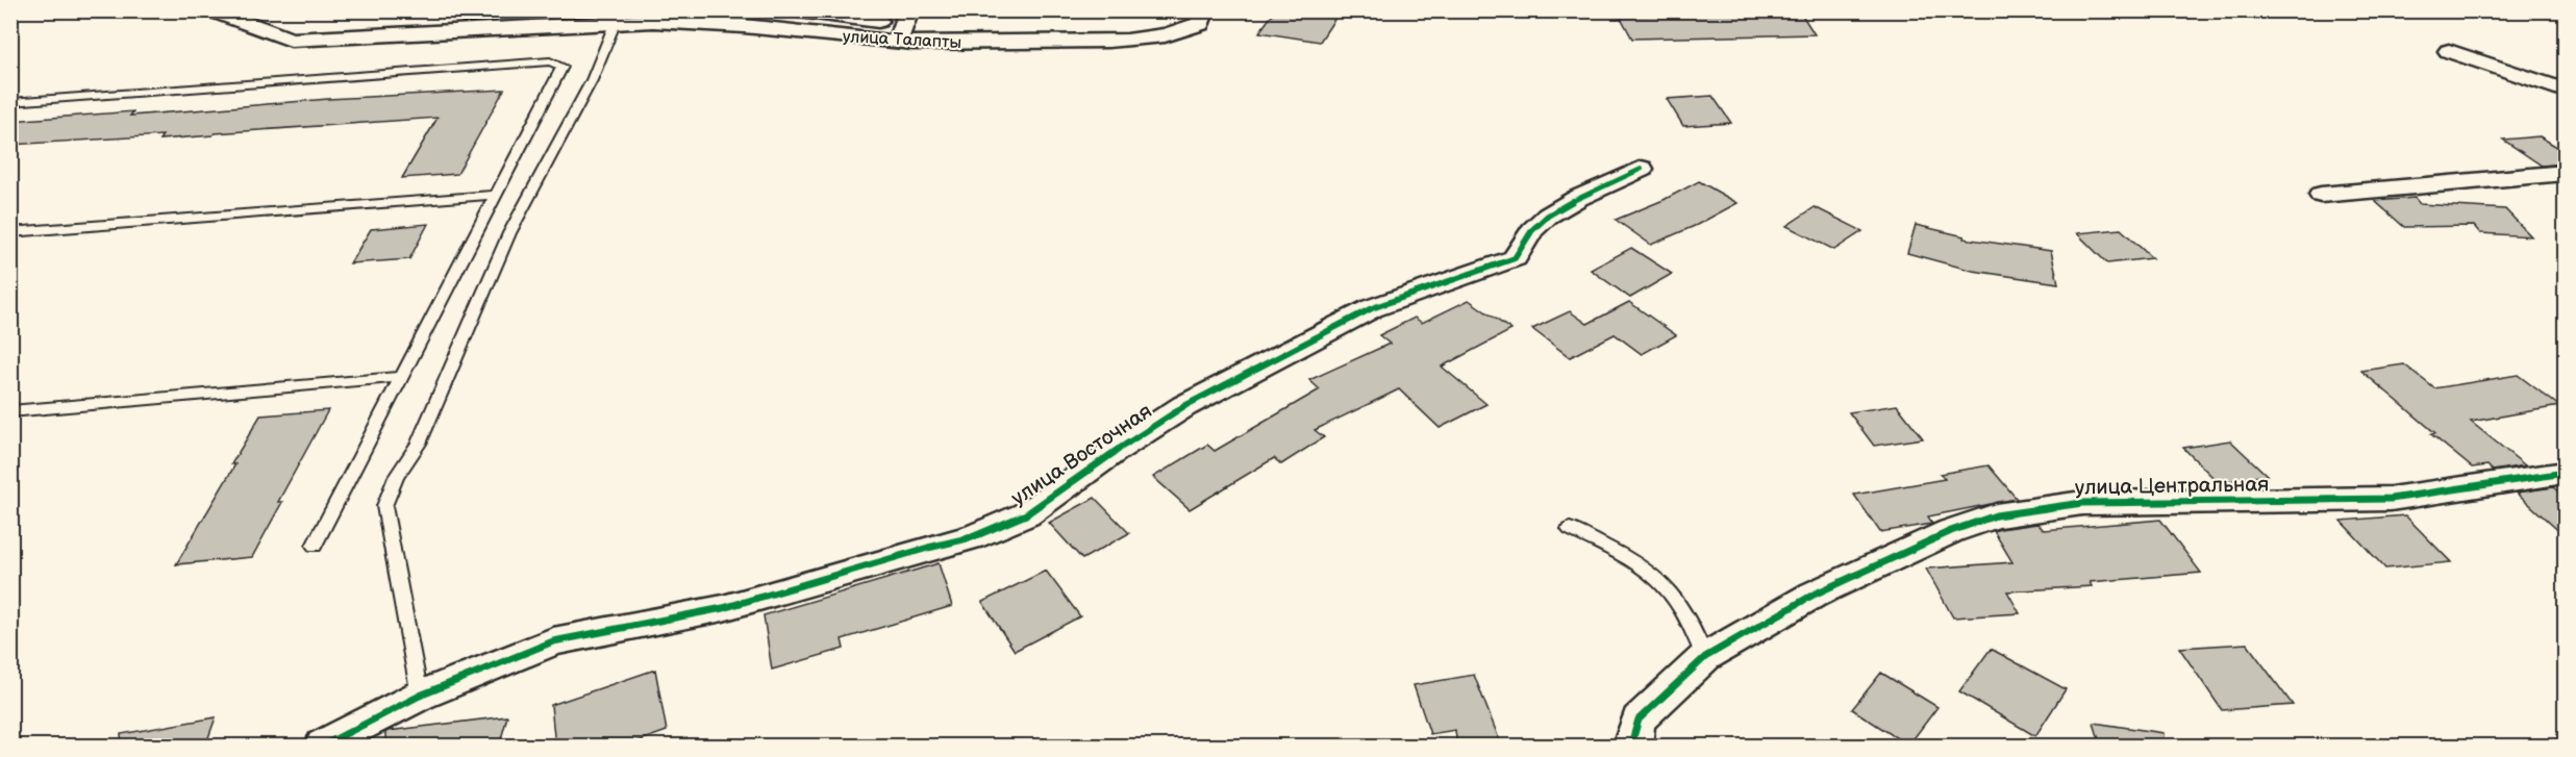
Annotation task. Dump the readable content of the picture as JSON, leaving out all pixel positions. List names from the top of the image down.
{
  "streets": {
    "street": ["улица Талапты", "улица Восточная", "улица Центральная"]
  }
}
